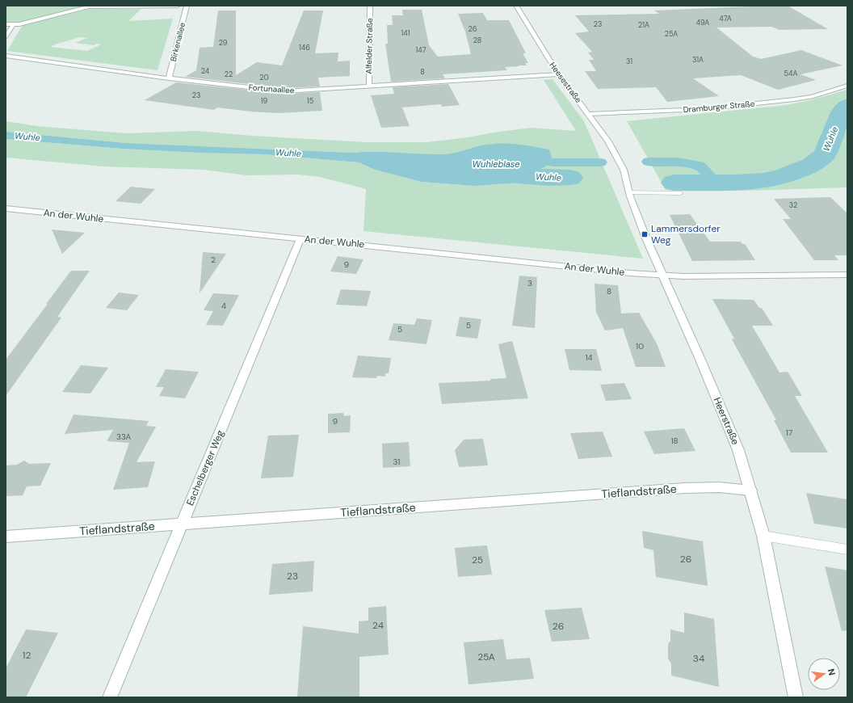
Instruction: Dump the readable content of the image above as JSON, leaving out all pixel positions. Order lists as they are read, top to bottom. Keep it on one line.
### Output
{"streets":{"street":["Birkenallee","Alfelder Straße","Heesestraße","Fortunaallee","Dramburger Straße","An der Wuhle","Heerstraße","Eschelberger Weg","Tieflandstraße"]},"crossings":[["Birkenallee","Fortunaallee"],["Alfelder Straße","Fortunaallee"],["Heesestraße","Fortunaallee"],["Heesestraße","Dramburger Straße"],["Heesestraße","Heerstraße"],["An der Wuhle","Heerstraße"],["An der Wuhle","Eschelberger Weg"],["Heerstraße","Tieflandstraße"],["Eschelberger Weg","Tieflandstraße"]],"water":["Wuhle","Wuhleblase"],"places":{"transit":["Lammersdorfer Weg"]},"house_numbers":["47A","49A","23","21A","26","141","25A","28","29","146","147","31A","31","24","8","54A","22","20","23","19","15","32","2","9","3","8","4","5","5","10","14","9","17","33A","18","31","26","25","23","24","26","12","25A","34"],"north":"right"}
